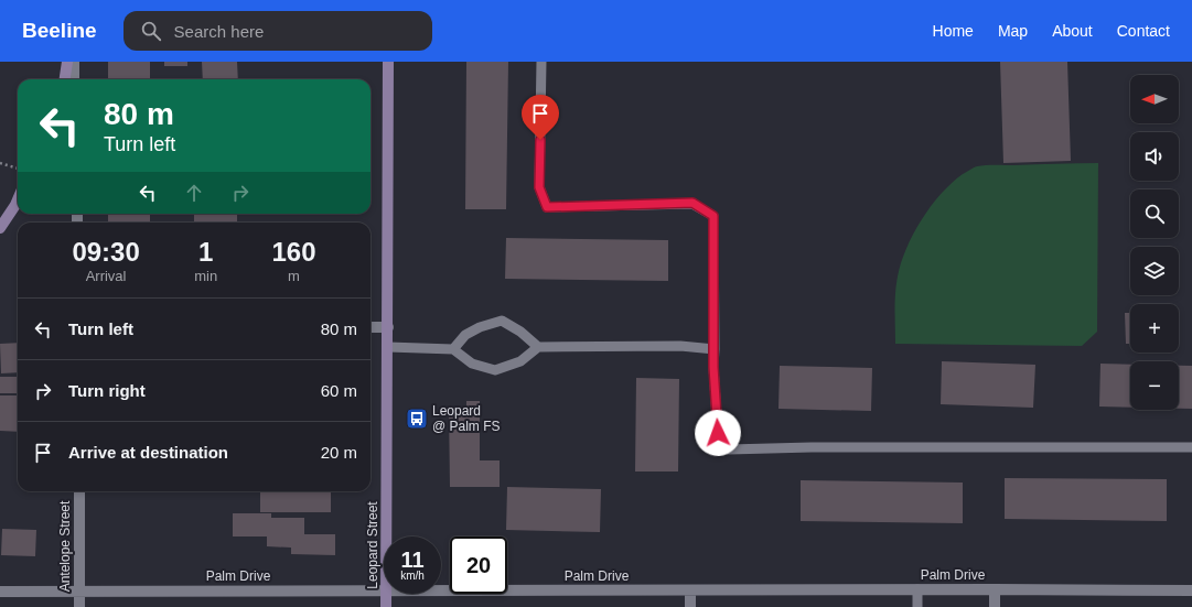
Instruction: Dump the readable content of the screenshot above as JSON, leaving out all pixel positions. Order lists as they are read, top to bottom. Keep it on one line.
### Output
{"streets":{"main road":["Leopard Street"],"street":["Antelope Street","Palm Drive"]},"crossings":[["Antelope Street","Palm Drive"]],"places":{"bus stop":["Leopard @ Palm FS"]},"north":"left","page":{"header":"Beeline","search":"Search here","nav":["Home","Map","About","Contact"],"map_buttons":["+","−"],"turn":["80 m","Turn left"],"eta":["09:30","Arrival","1","min","160","m"],"list":[{"name":"Turn left","value":"80 m"},{"name":"Turn right","value":"60 m"},{"name":"Arrive at destination","value":"20 m"}],"speed":"11 km/h","limit":"20"}}
